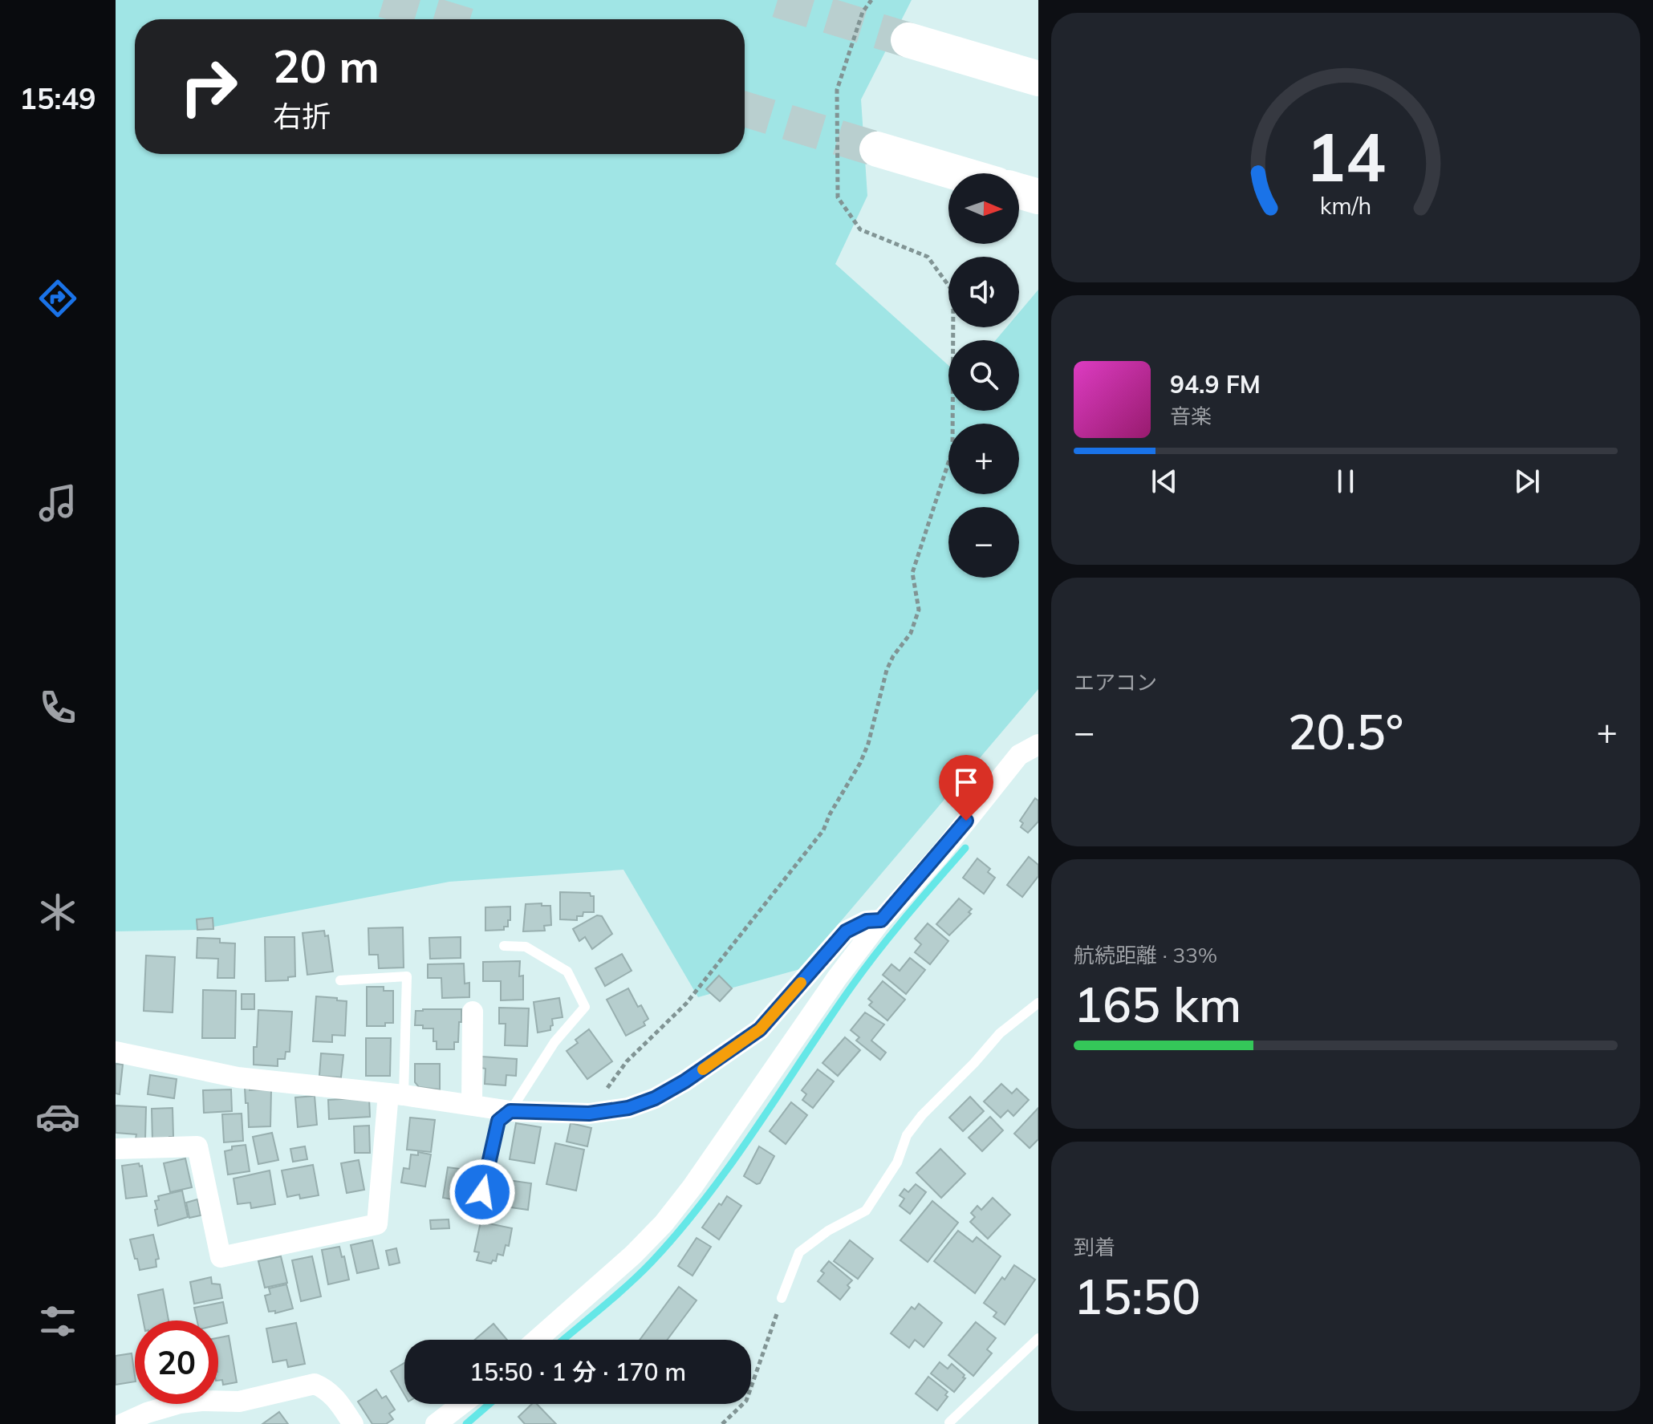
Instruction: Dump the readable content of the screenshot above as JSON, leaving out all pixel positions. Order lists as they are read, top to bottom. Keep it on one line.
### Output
{"north":"right","page":{"tabs":"15:49","turn":["20 m","右折"],"map_buttons":["+","−"],"song":["94.9 FM","音楽"],"tile":["エアコン",["航続距離 · 33%","165 km"],["到着","15:50"]],"heat":["−","20.5°","+"],"limit":"20","trip":"15:50 · 1 分 · 170 m","gauge":["14","km/h"]}}
